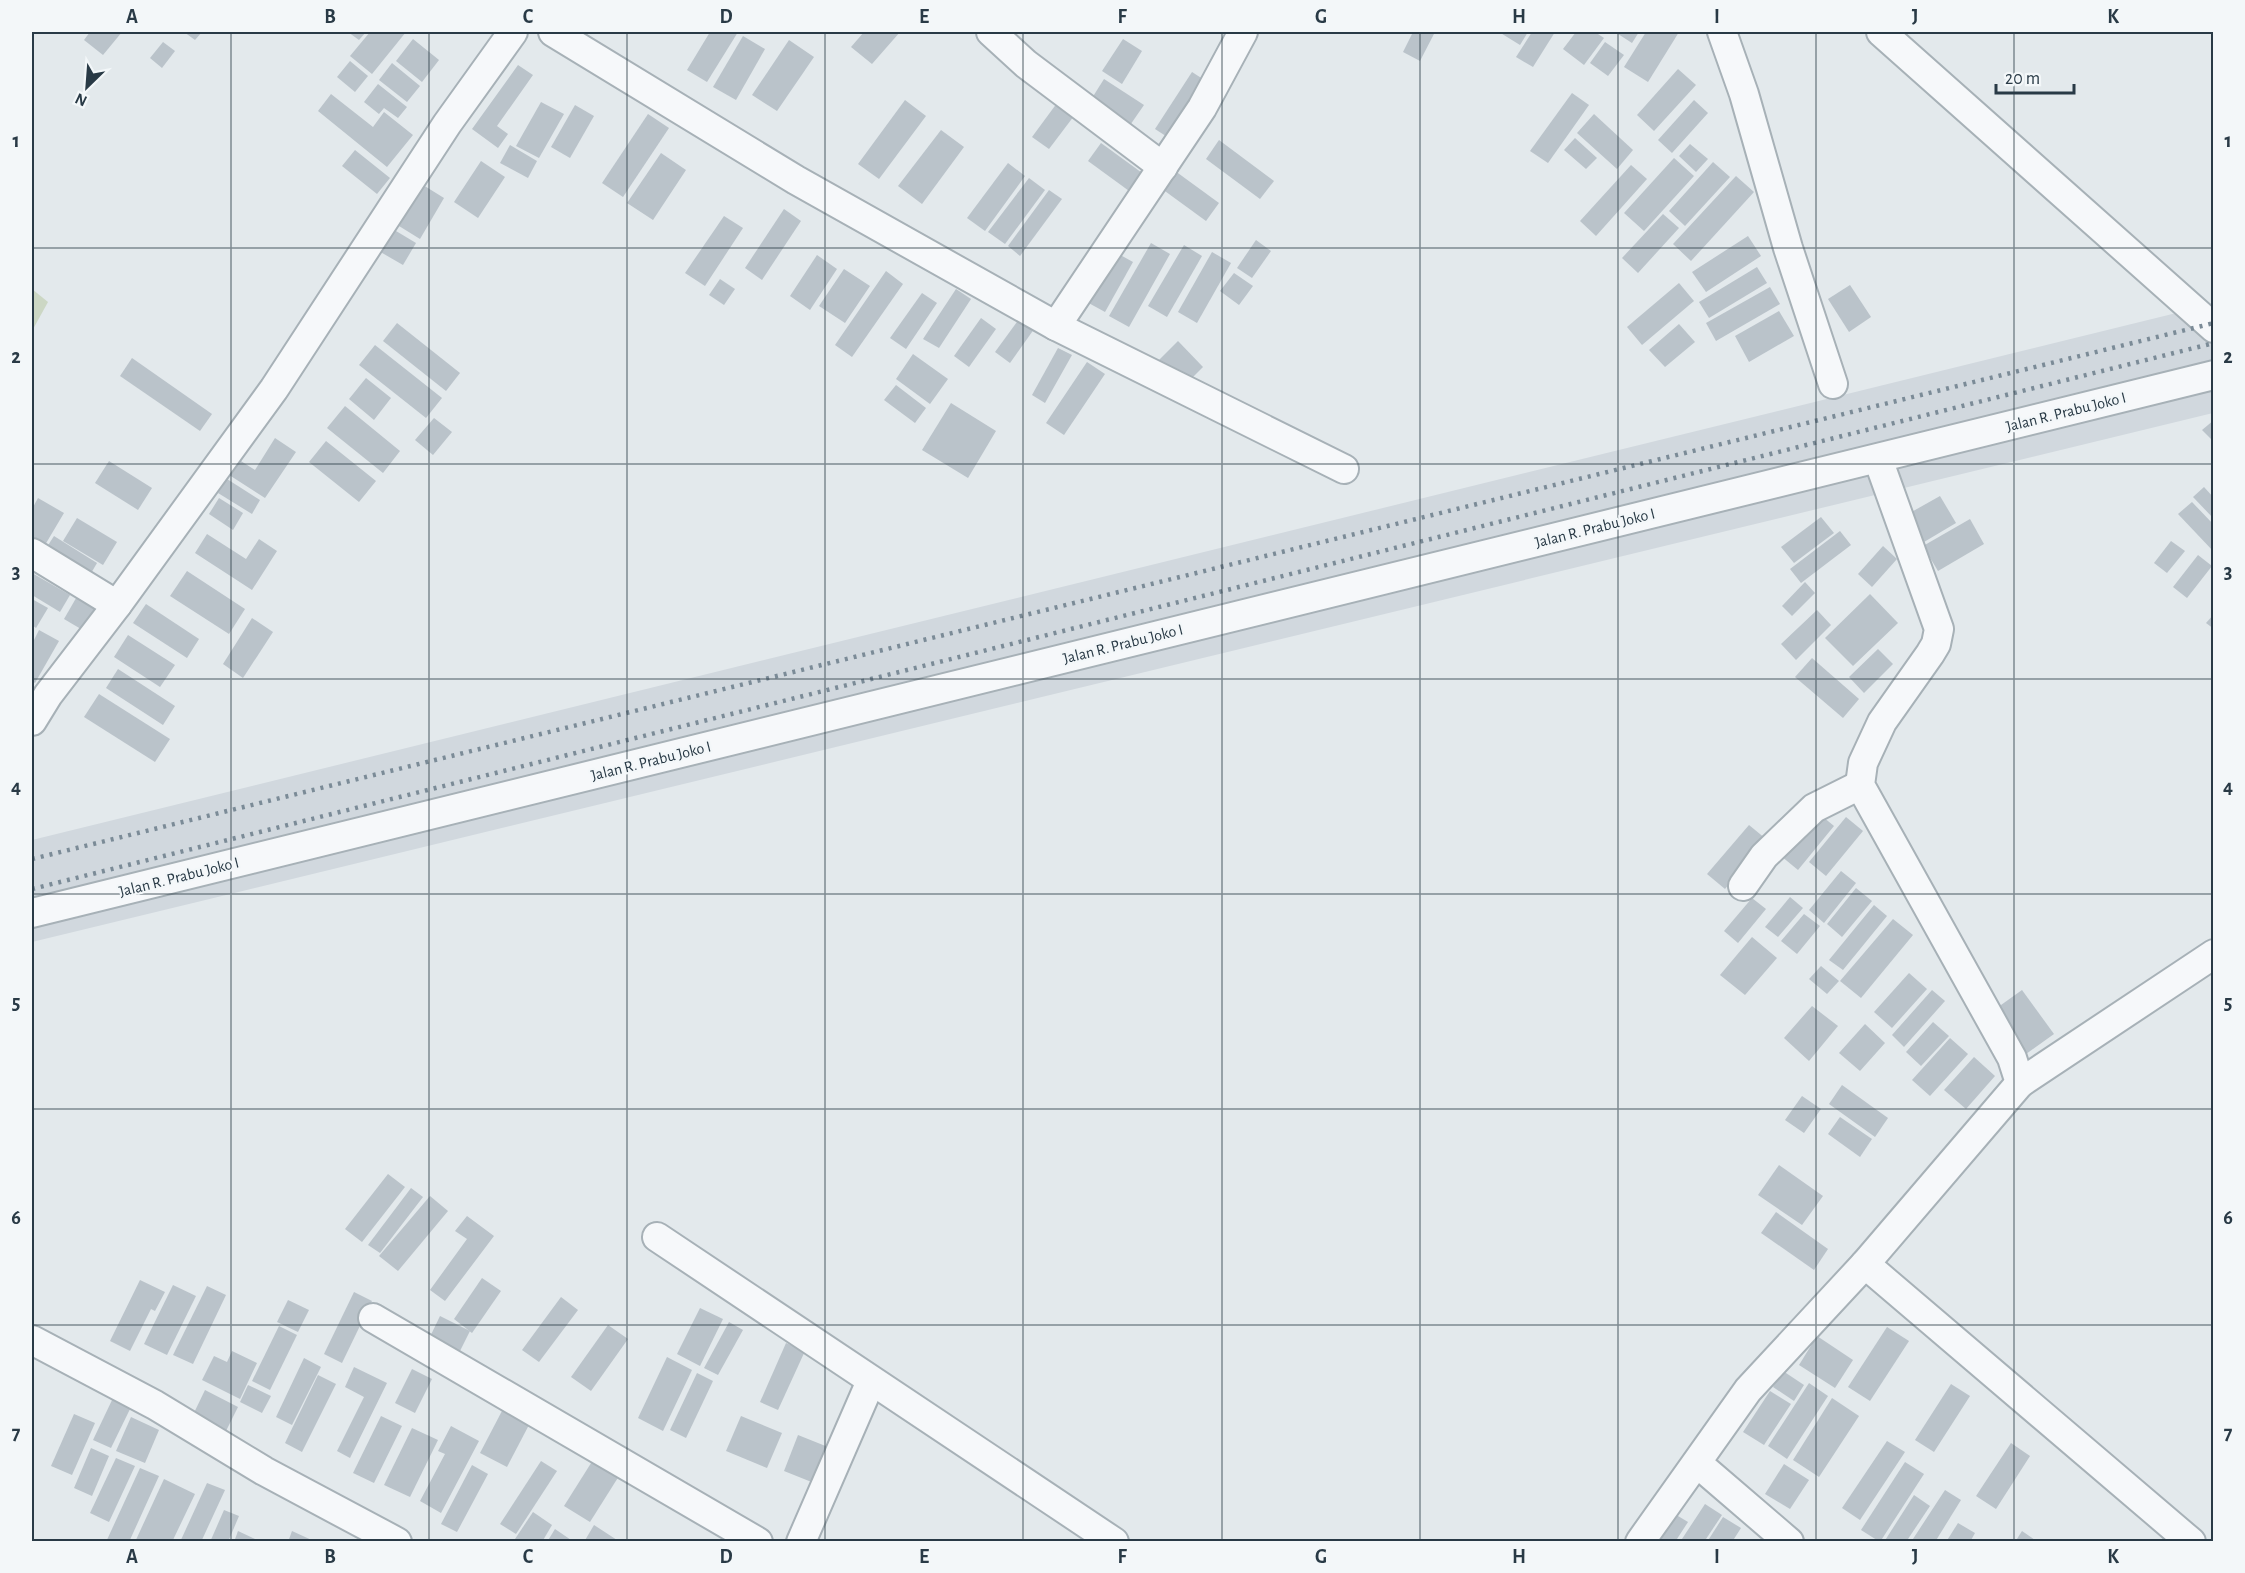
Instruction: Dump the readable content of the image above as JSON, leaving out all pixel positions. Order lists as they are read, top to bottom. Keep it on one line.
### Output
{"streets":{"street":["Jalan R. Prabu Joko I"]},"scale_bar":"20 m","north":"bottom left","grid":{"columns":["A","B","C","D","E","F","G","H","I","J","K"],"rows":["1","2","3","4","5","6","7"]}}
